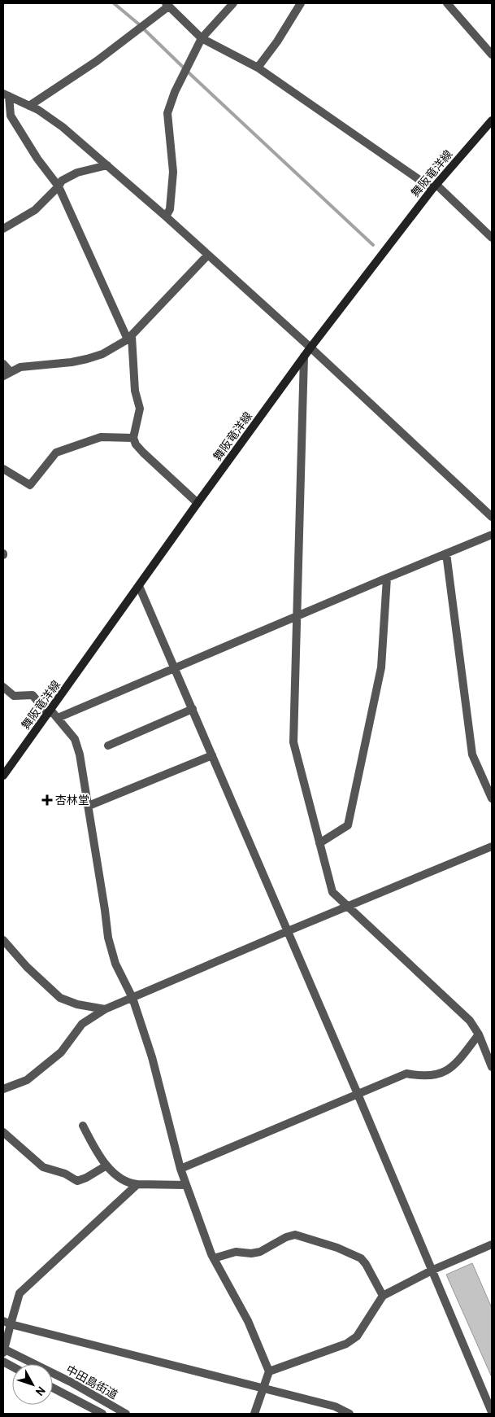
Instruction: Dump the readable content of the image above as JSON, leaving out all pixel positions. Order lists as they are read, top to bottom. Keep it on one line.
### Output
{"streets":{"main road":["舞阪竜洋線"],"street":["中田島街道"]},"places":{"health":["杏林堂"]},"north":"bottom right"}
